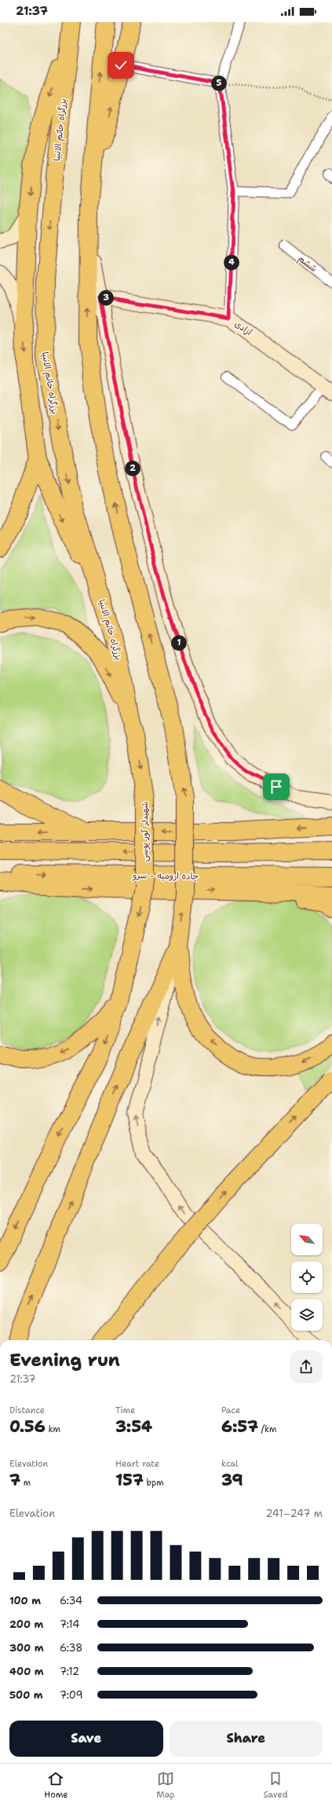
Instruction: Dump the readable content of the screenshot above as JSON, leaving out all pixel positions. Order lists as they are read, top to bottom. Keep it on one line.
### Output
{"streets":{"highway":["بزرگراه خاتم الانبیا","شهیدلر کور پوسی","جاده ارومیه - سرو"],"main road":["آزادی"],"street":["ششم"]},"crossings":[["بزرگراه خاتم الانبیا","شهیدلر کور پوسی"]],"north":"top left","page":{"status":"21:37","pins":["5","4","3","2","1"],"heading":["Evening run","21:37"],"stats":[["Distance","0.56 km"],["Time","3:54"],["Pace","6:57 /km"],["Elevation","7 m"],["Heart rate","157 bpm"],["kcal","39"]],"chart":["Elevation","241–247 m"],"list":[{"name":"100 m","note":"6:34"},{"name":"200 m","note":"7:14"},{"name":"300 m","note":"6:38"},{"name":"400 m","note":"7:12"},{"name":"500 m","note":"7:09"}],"buttons":["Save","Share"],"tabs":["Home","Map","Saved"]}}
